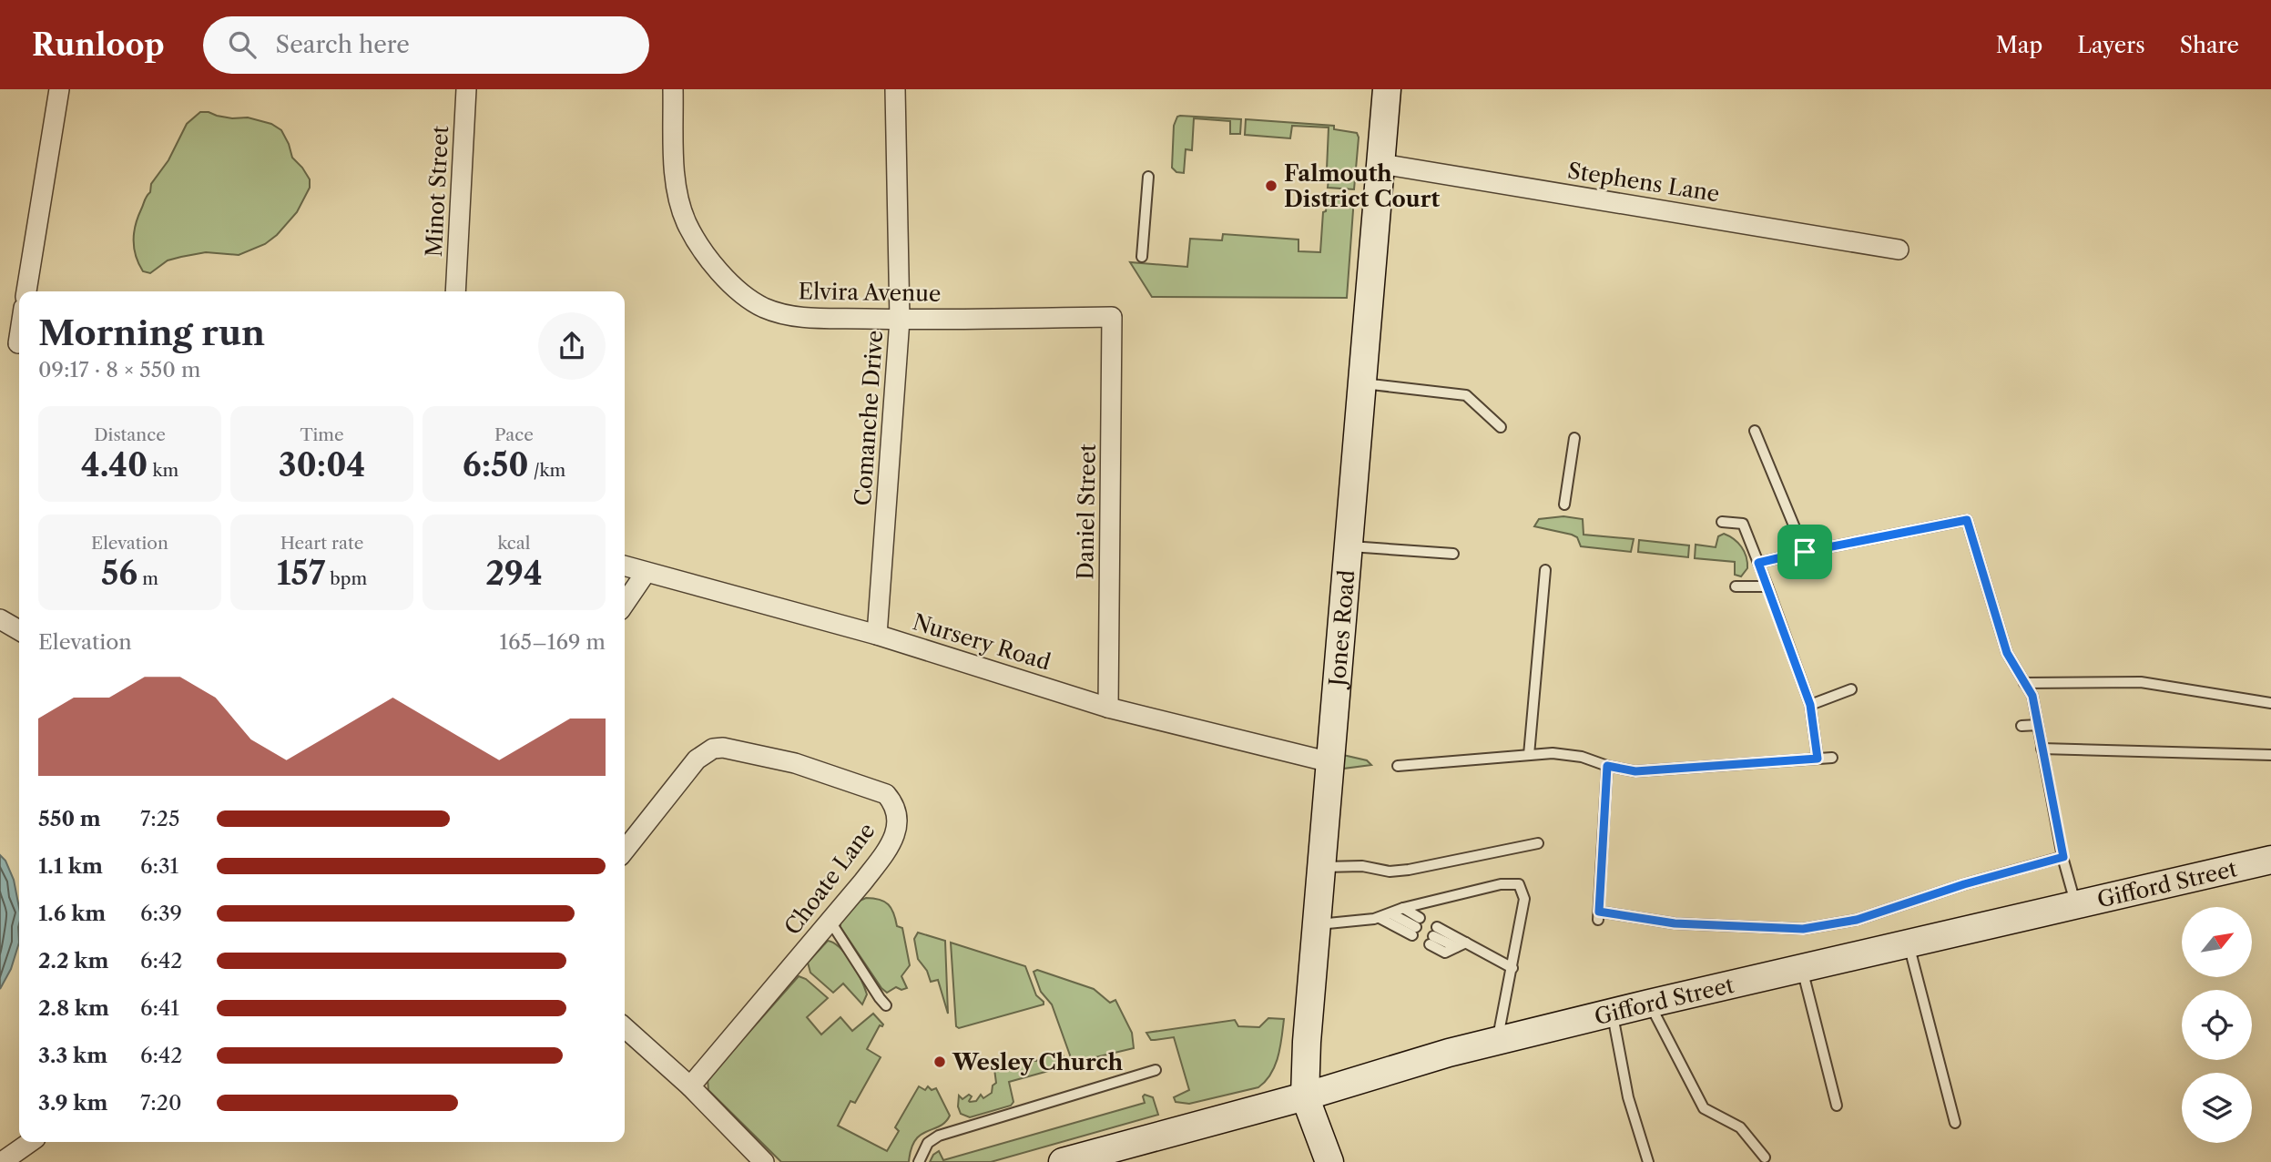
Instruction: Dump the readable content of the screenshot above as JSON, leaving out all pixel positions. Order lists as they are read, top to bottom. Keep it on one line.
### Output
{"streets":{"main road":["Jones Road","Gifford Street"],"street":["Stephens Lane","Minot Street","Elvira Avenue","Comanche Drive","Daniel Street","Nursery Road","Choate Lane"]},"crossings":[["Stephens Lane","Jones Road"],["Elvira Avenue","Comanche Drive"],["Elvira Avenue","Daniel Street"],["Comanche Drive","Nursery Road"],["Daniel Street","Nursery Road"],["Jones Road","Nursery Road"],["Jones Road","Gifford Street"]],"places":["Falmouth District Court","Wesley Church"],"north":"top right","page":{"header":"Runloop","search":"Search here","nav":["Map","Layers","Share"],"heading":["Morning run","09:17 · 8 × 550 m"],"stats":[["Distance","4.40 km"],["Time","30:04"],["Pace","6:50 /km"],["Elevation","56 m"],["Heart rate","157 bpm"],["kcal","294"]],"chart":["Elevation","165–169 m"],"list":[{"name":"550 m","note":"7:25"},{"name":"1.1 km","note":"6:31"},{"name":"1.6 km","note":"6:39"},{"name":"2.2 km","note":"6:42"},{"name":"2.8 km","note":"6:41"},{"name":"3.3 km","note":"6:42"},{"name":"3.9 km","note":"7:20"}]}}
